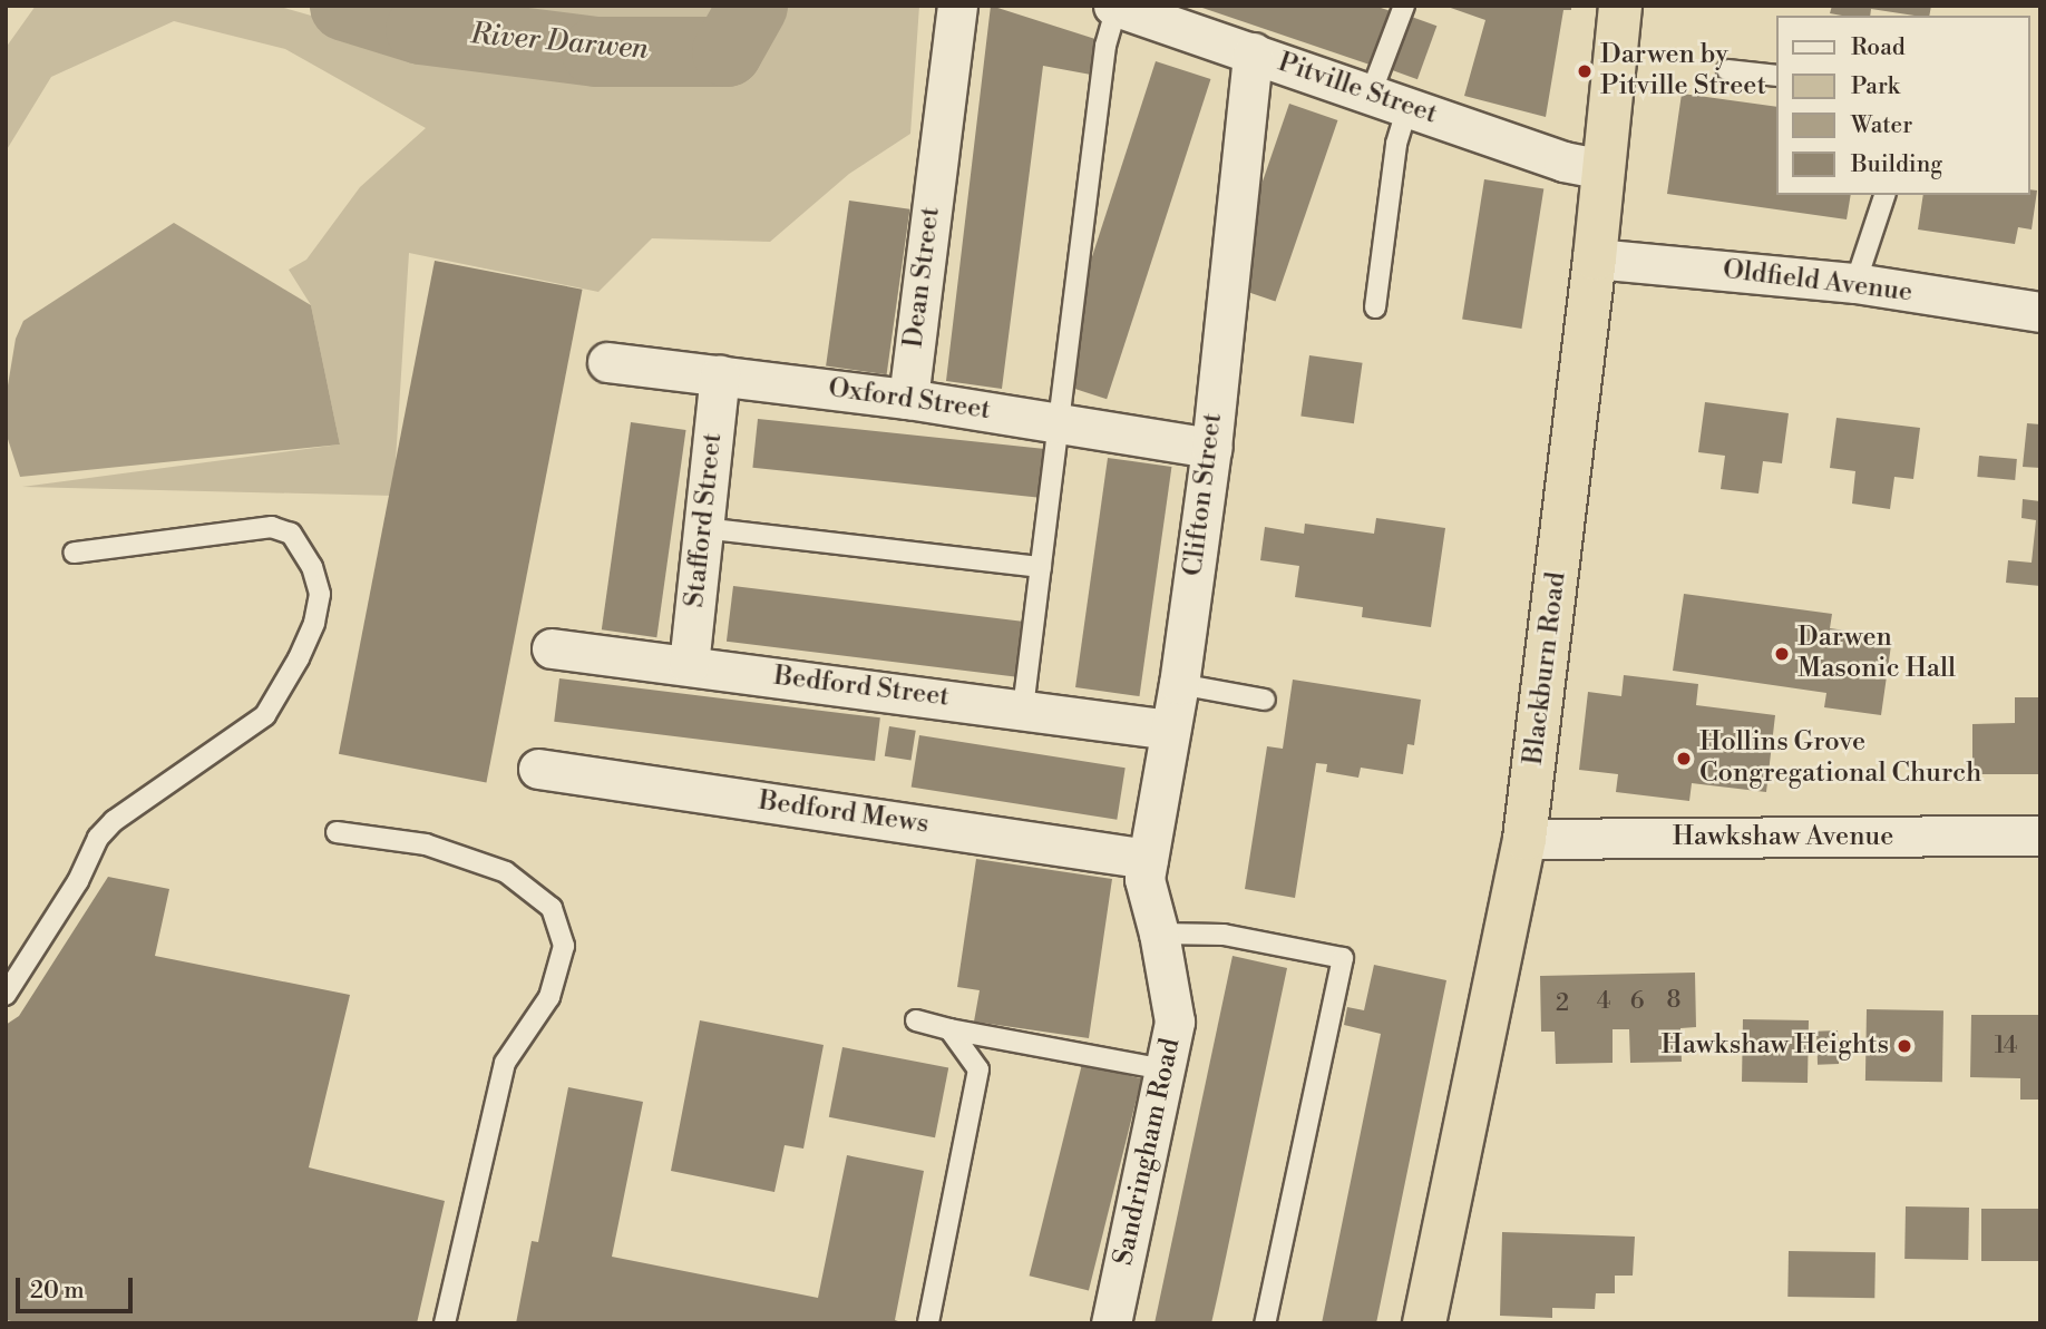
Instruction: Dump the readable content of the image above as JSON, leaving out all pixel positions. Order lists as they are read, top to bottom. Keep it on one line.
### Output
{"streets":{"highway":["Blackburn Road"],"street":["Pitville Street","Dean Street","Oldfield Avenue","Oxford Street","Clifton Street","Stafford Street","Bedford Street","Bedford Mews","Hawkshaw Avenue","Sandringham Road"]},"crossings":[["Pitville Street","Clifton Street"],["Pitville Street","Blackburn Road"],["Dean Street","Oxford Street"],["Oldfield Avenue","Blackburn Road"],["Oxford Street","Clifton Street"],["Oxford Street","Stafford Street"],["Clifton Street","Bedford Street"],["Clifton Street","Bedford Mews"],["Clifton Street","Sandringham Road"],["Stafford Street","Bedford Street"],["Blackburn Road","Hawkshaw Avenue"]],"water":["River Darwen"],"places":["Darwen by Pitville Street","Darwen Masonic Hall","Hollins Grove Congregational Church","Hawkshaw Heights"],"house_numbers":["8","4","6","2","14"],"legend":["Road","Park","Water","Building"],"scale_bar":"20 m"}
